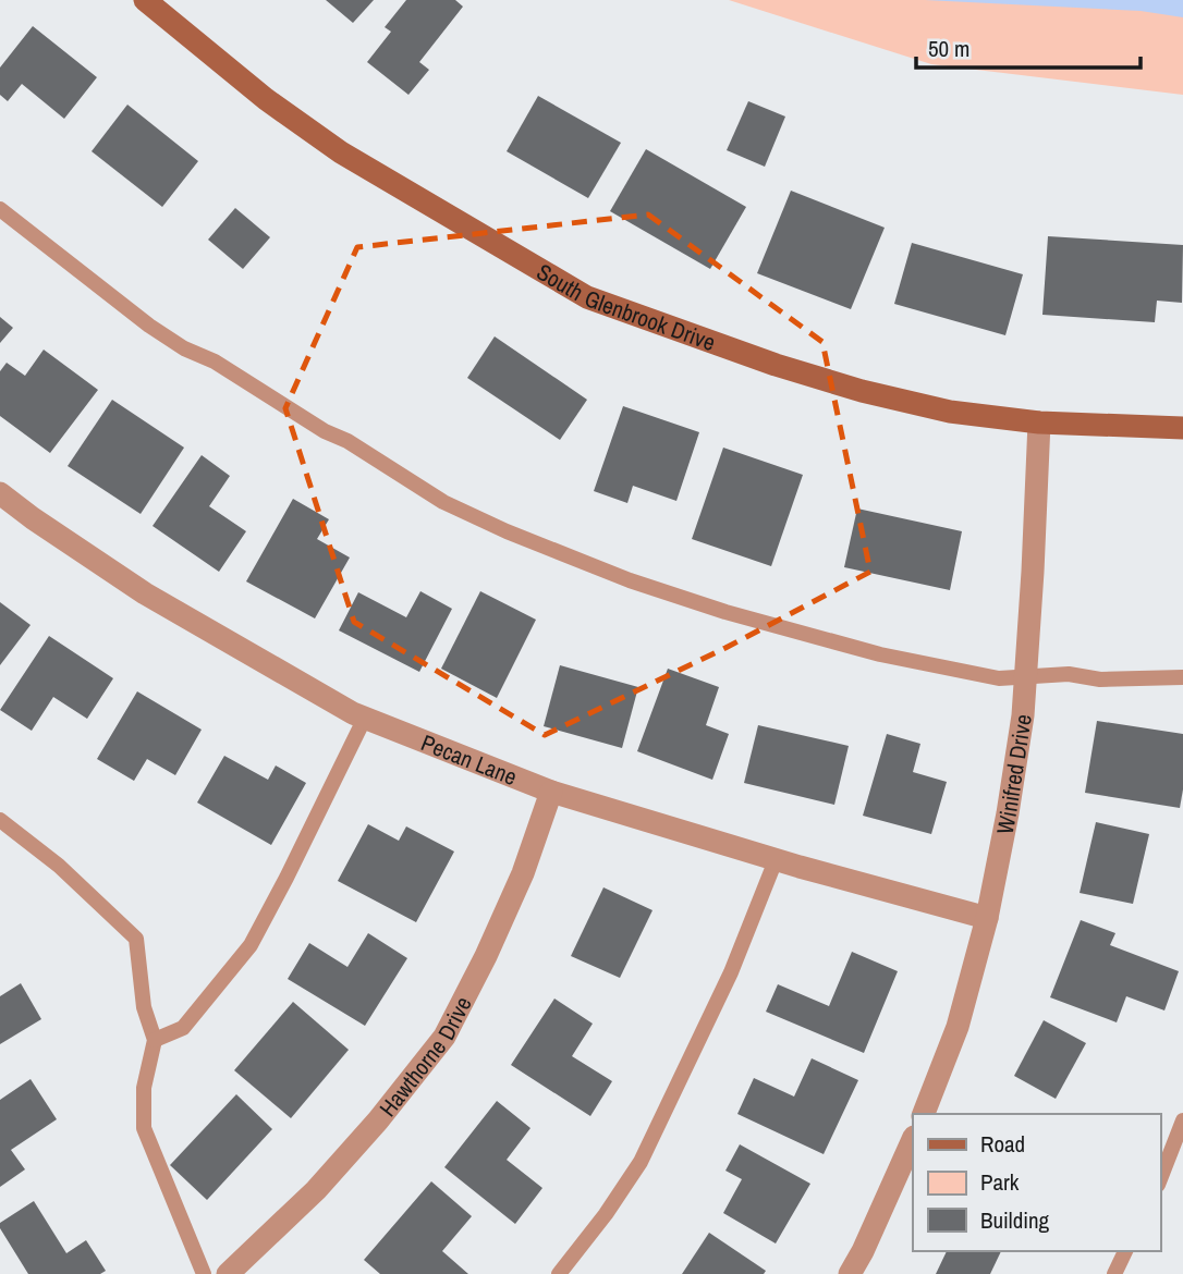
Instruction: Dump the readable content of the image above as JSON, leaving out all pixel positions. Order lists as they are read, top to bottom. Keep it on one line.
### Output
{"streets":{"street":["South Glenbrook Drive","Pecan Lane","Winifred Drive","Hawthorne Drive"]},"crossings":[["South Glenbrook Drive","Winifred Drive"],["Pecan Lane","Winifred Drive"],["Pecan Lane","Hawthorne Drive"]],"legend":["Road","Park","Building"],"scale_bar":"50 m"}
